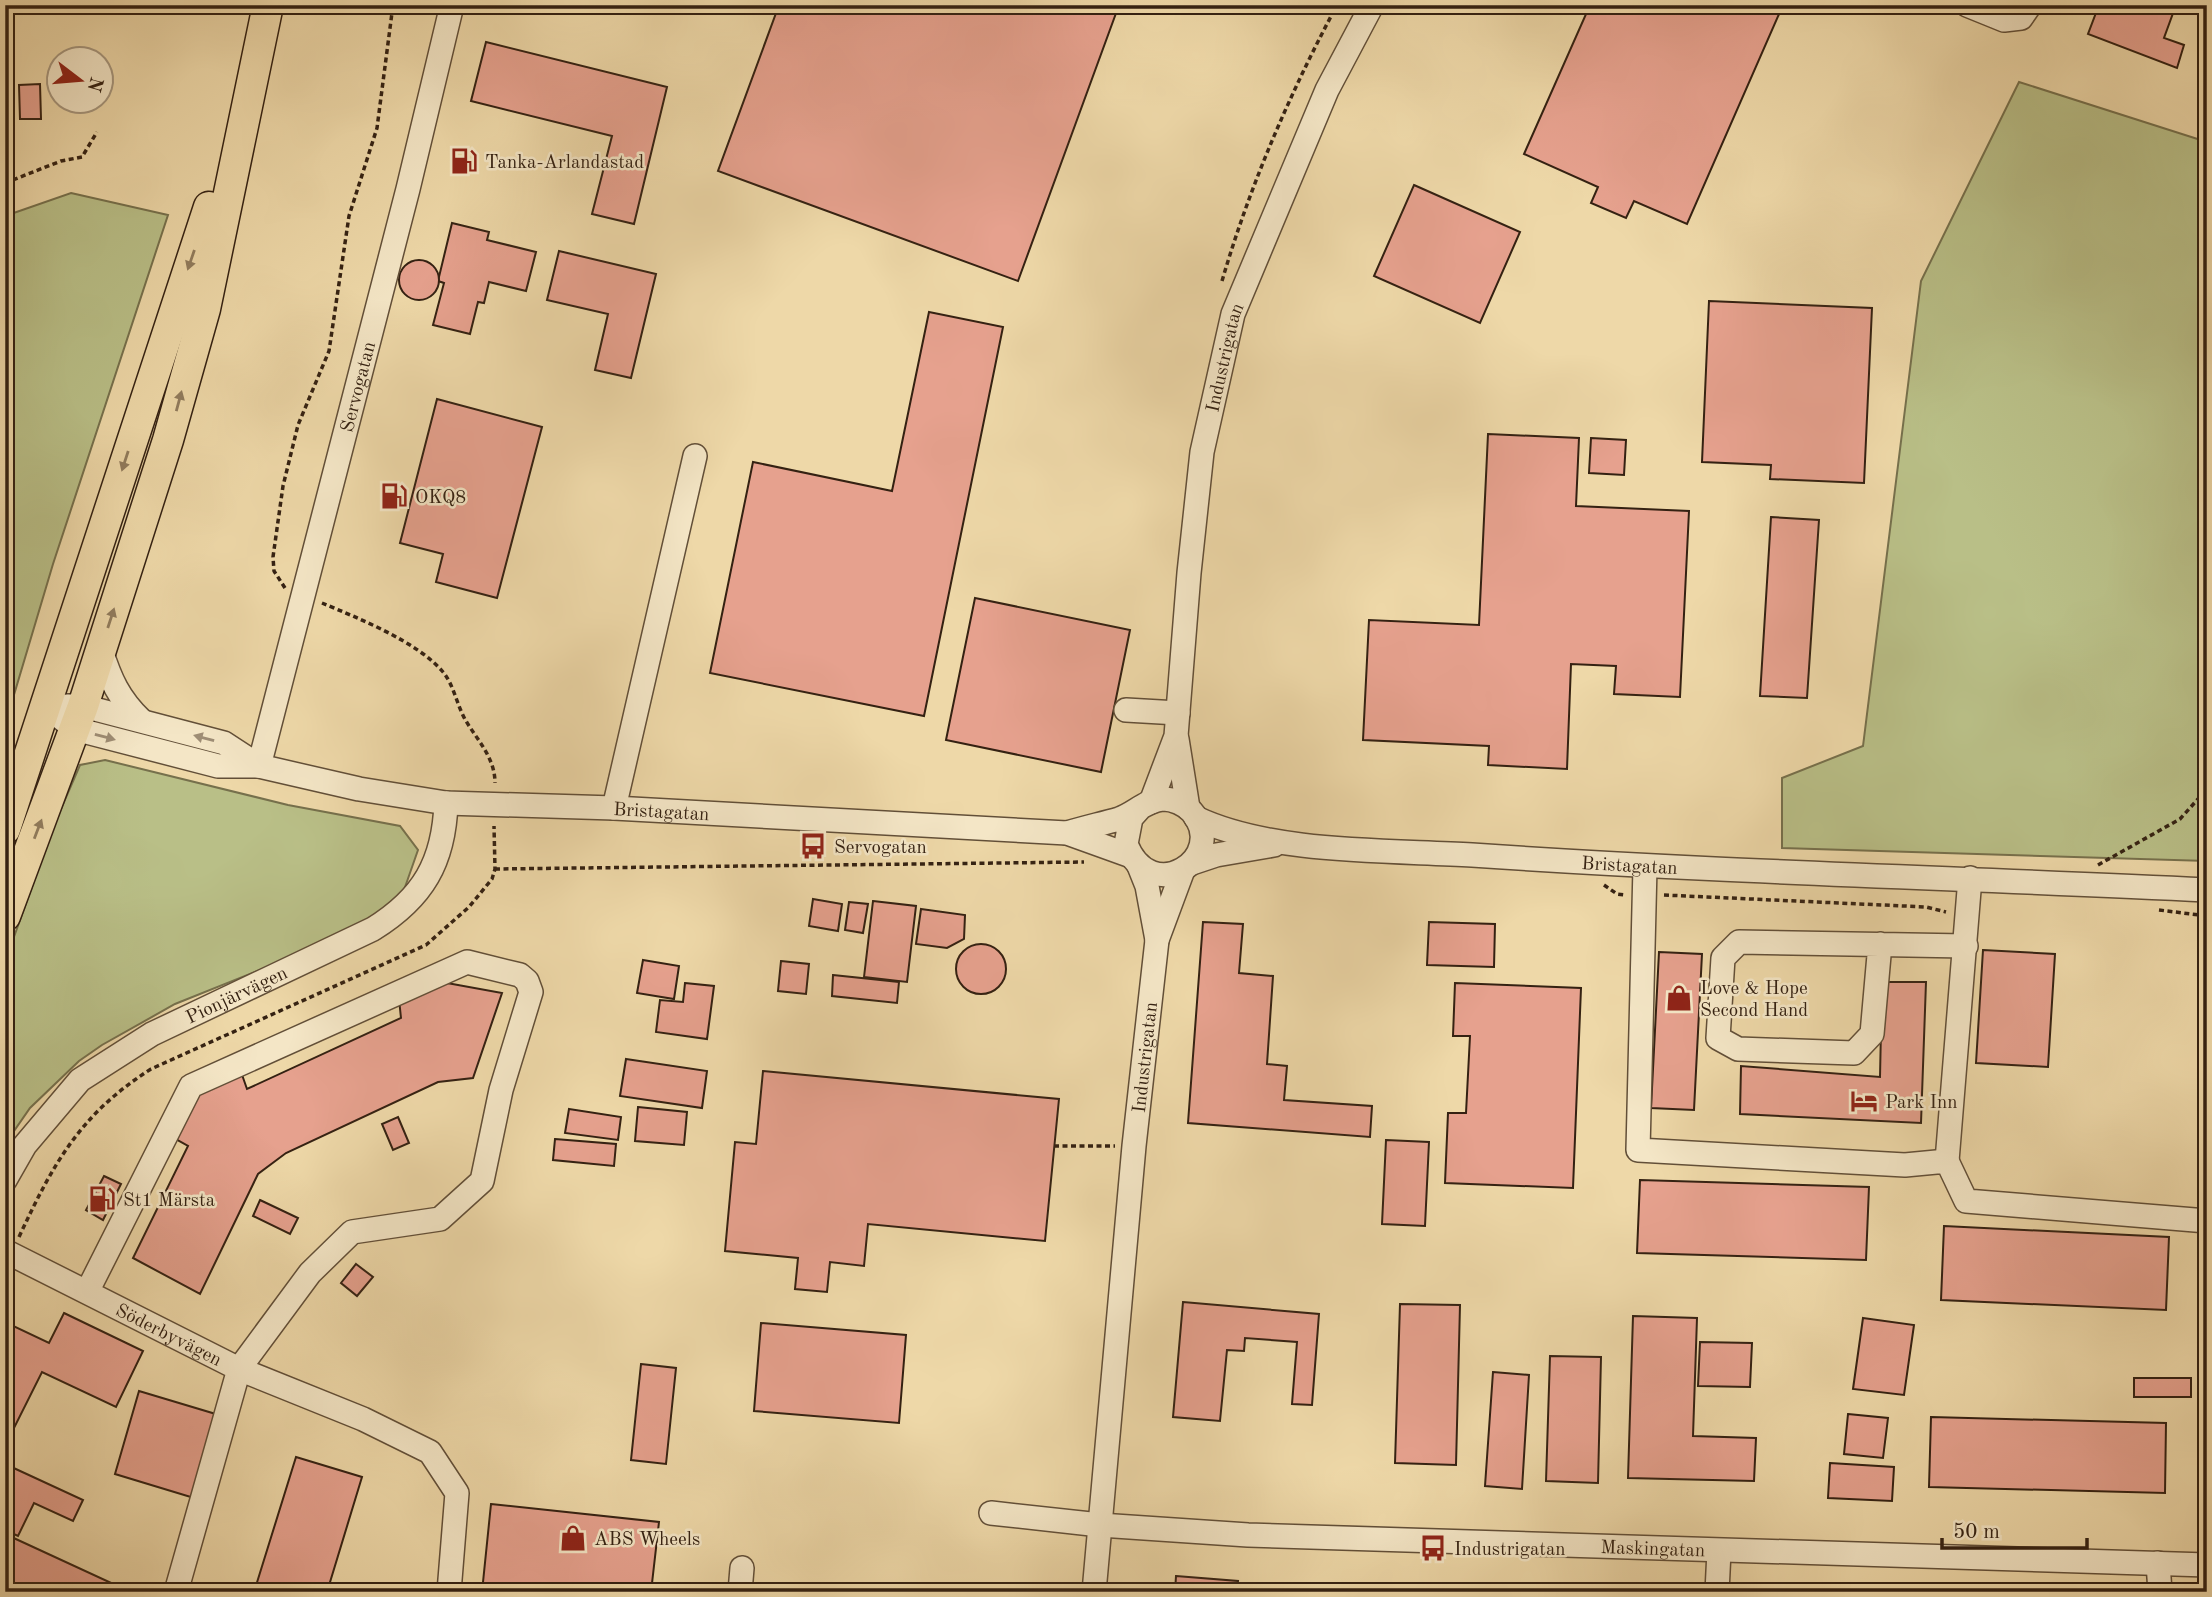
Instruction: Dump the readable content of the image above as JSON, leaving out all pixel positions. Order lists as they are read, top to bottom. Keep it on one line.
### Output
{"streets":{"street":["Industrigatan","Servogatan","Bristagatan","Pionjärvägen","Söderbyvägen","Maskingatan"]},"crossings":[["Industrigatan","Bristagatan"],["Industrigatan","Maskingatan"],["Servogatan","Bristagatan"],["Bristagatan","Pionjärvägen"]],"places":{"fuel station":["Tanka-Arlandastad","OKQ8","St1 Märsta"],"bus stop":["Servogatan","Industrigatan"],"shop":["Love & Hope Second Hand","ABS Wheels"],"hotel":["Park Inn"]},"scale_bar":"50 m","north":"right"}
